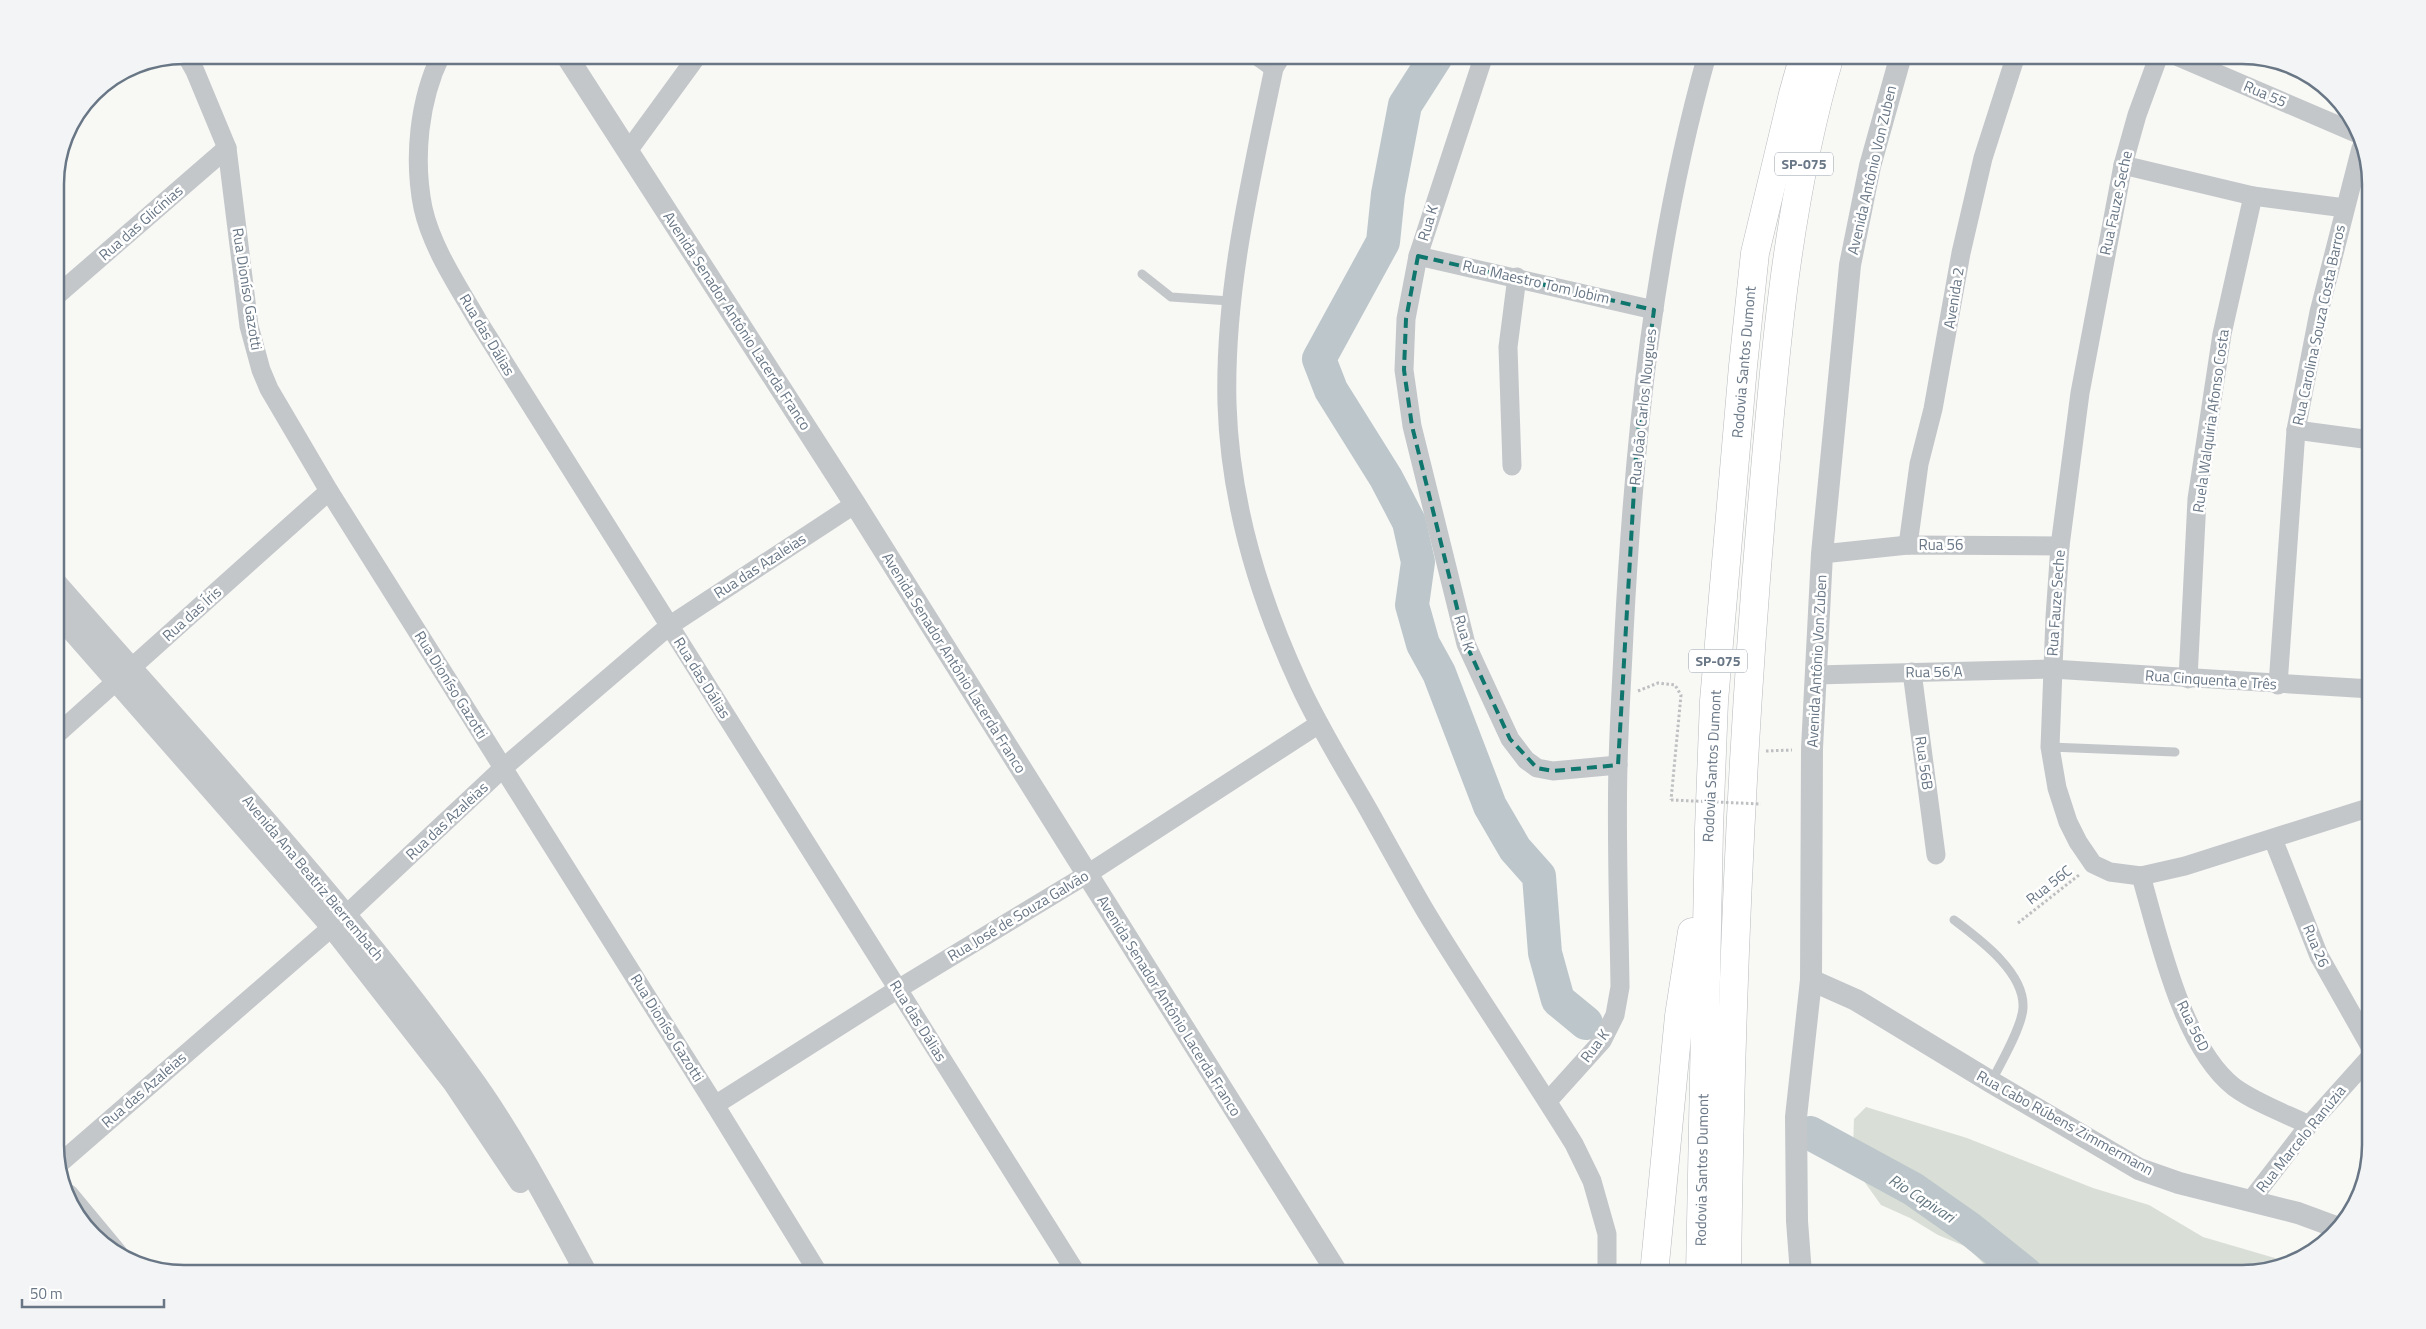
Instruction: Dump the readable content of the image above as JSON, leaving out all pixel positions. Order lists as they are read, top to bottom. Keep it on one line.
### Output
{"streets":{"highway":["SP-075","Rodovia Santos Dumont"],"street":["Rua 55","Avenida Antônio Von Zuben","Rua Fauze Seche","Rua das Glicínias","Rua K","Rua Maestro Tom Jobim","Rua Dioníso Gazotti","Avenida 2","Avenida Senador Antônio Lacerda Franco","Rua Carolina Souza Costa Barros","Rua das Dálias","Rua João Carlos Nougues","Ruela Walquiria Afonso Costa","Rua 56","Rua das Azaleias","Rua das Íris","Rua 56 A","Rua Cinquenta e Três","Rua 56B","Avenida Ana Beatriz Bierrembach","Rua José de Souza Galvão","Rua 26","Rua 56D","Rua Cabo Rúbens Zimmermann","Rua Marcelo Ranúzia"],"path":["Rua 56C"]},"crossings":[["Avenida Antônio Von Zuben","Rua 56"],["Avenida Antônio Von Zuben","Rua 56 A"],["Avenida Antônio Von Zuben","Rua Cabo Rúbens Zimmermann"],["Rua Fauze Seche","Rua 56"],["Rua Fauze Seche","Rua 56 A"],["Rua Fauze Seche","Rua Cinquenta e Três"],["Rua Fauze Seche","Rua 56C"],["Rua das Glicínias","Rua Dioníso Gazotti"],["Rua K","Rua Maestro Tom Jobim"],["Rua K","Rua João Carlos Nougues"],["Rua Maestro Tom Jobim","Rua João Carlos Nougues"],["Rua Dioníso Gazotti","Rua das Azaleias"],["Rua Dioníso Gazotti","Rua das Íris"],["Rua Dioníso Gazotti","Rua José de Souza Galvão"],["Avenida 2","Rua 56"],["Avenida Senador Antônio Lacerda Franco","Rua das Azaleias"],["Avenida Senador Antônio Lacerda Franco","Rua José de Souza Galvão"],["Rua Carolina Souza Costa Barros","Rua Cinquenta e Três"],["Rua das Dálias","Rua das Azaleias"],["Rua das Dálias","Rua José de Souza Galvão"],["Ruela Walquiria Afonso Costa","Rua Cinquenta e Três"],["Rua das Azaleias","Avenida Ana Beatriz Bierrembach"],["Rua das Íris","Avenida Ana Beatriz Bierrembach"],["Rua 56 A","Rua Cinquenta e Três"],["Rua 56 A","Rua 56B"],["Rua 56D","Rua Marcelo Ranúzia"],["Rua Cabo Rúbens Zimmermann","Rua Marcelo Ranúzia"]],"water":["Rio Capivari"],"scale_bar":"50 m"}
